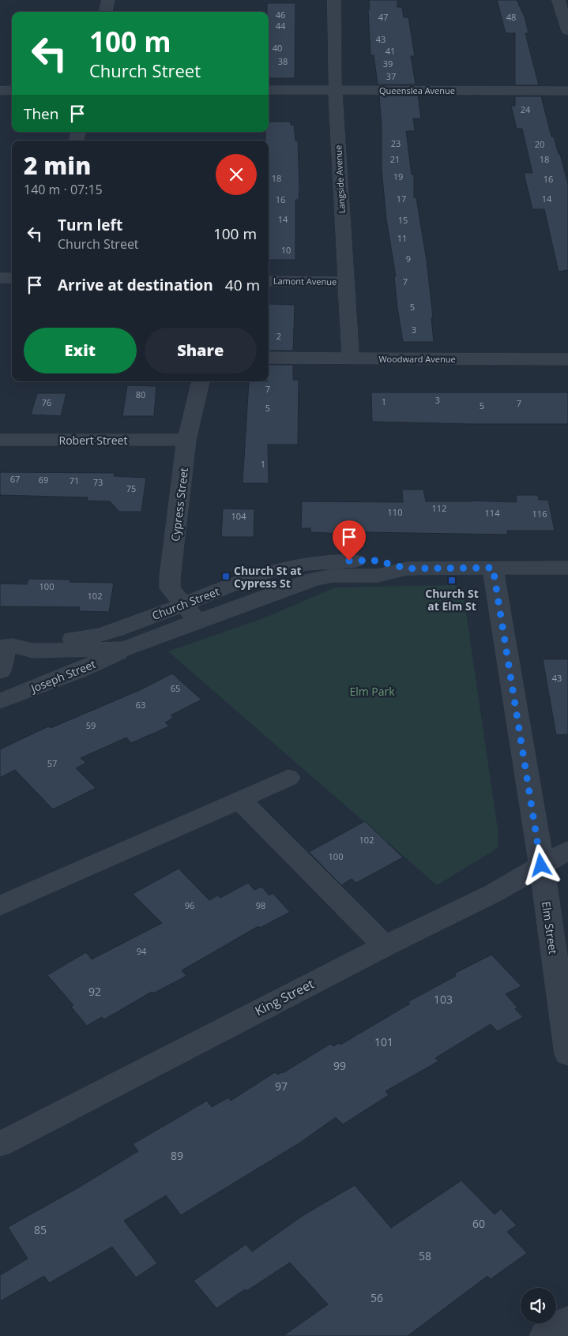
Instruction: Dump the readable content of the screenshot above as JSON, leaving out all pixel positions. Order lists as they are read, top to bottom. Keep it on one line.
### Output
{"streets":{"street":["Queenslea Avenue","Langside Avenue","Lamont Avenue","Woodward Avenue","Robert Street","Cypress Street","Church Street","Joseph Street","Elm Street","King Street"]},"crossings":[["Queenslea Avenue","Langside Avenue"],["Langside Avenue","Lamont Avenue"],["Langside Avenue","Woodward Avenue"],["Robert Street","Cypress Street"],["Cypress Street","Church Street"],["Church Street","Joseph Street"],["Church Street","Elm Street"],["Elm Street","King Street"]],"parks":["Elm Park"],"places":{"transit":["Church St at Cypress St","Church St at Elm St"]},"house_numbers":["46","47","48","44","43","40","41","38","39","37","24","23","20","21","18","19","18","16","17","14","16","14","15","11","10","9","7","5","3","2","7","80","3","1","76","7","5","5","1","67","69","71","73","75","112","110","114","116","104","100","102","43","65","63","59","57","102","100","96","98","94","92","103","101","99","97","89","60","85","58","56"],"page":{"turn":["100 m","Church Street"],"then":"Then","heading":["2 min","140 m · 07:15"],"list":[{"name":"Turn left","note":"Church Street","value":"100 m"},{"name":"Arrive at destination","value":"40 m"}],"buttons":["Exit","Share"]}}
